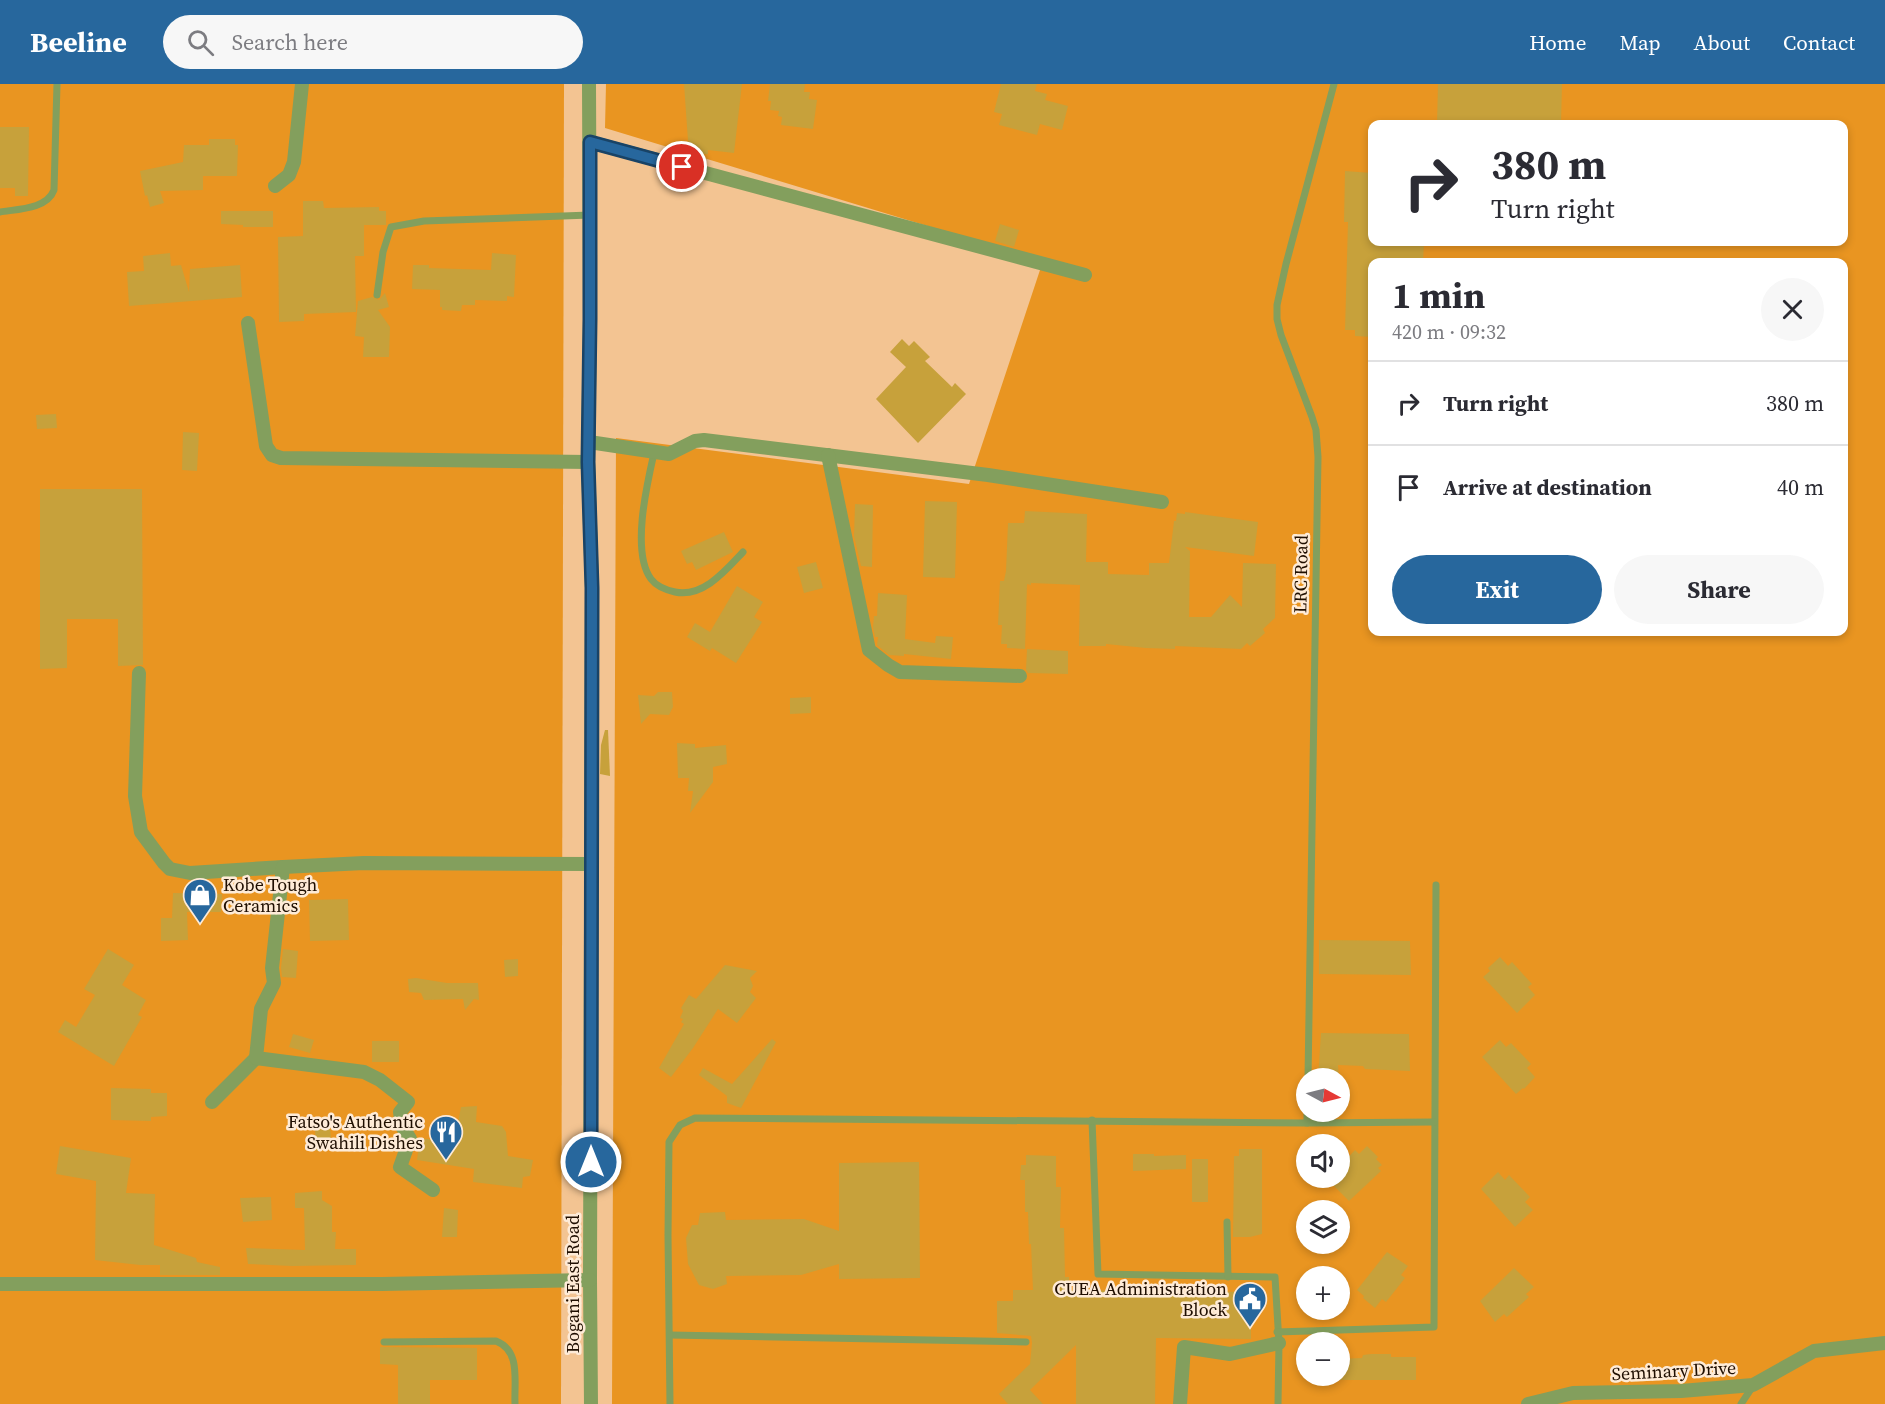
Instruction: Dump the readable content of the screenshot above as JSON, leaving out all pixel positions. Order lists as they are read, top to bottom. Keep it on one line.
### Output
{"streets":{"street":["Bogani East Road","Seminary Drive"],"lane":["LRC Road"]},"places":{"shop":["Kobe Tough Ceramics"],"restaurant":["Fatso's Authentic Swahili Dishes"],"public building":["CUEA Administration Block"]},"north":"right","page":{"header":"Beeline","search":"Search here","nav":["Home","Map","About","Contact"],"turn":["380 m","Turn right"],"heading":["1 min","420 m · 09:32"],"list":[{"name":"Turn right","value":"380 m"},{"name":"Arrive at destination","value":"40 m"}],"buttons":["Exit","Share"],"map_buttons":["+","−"]}}
